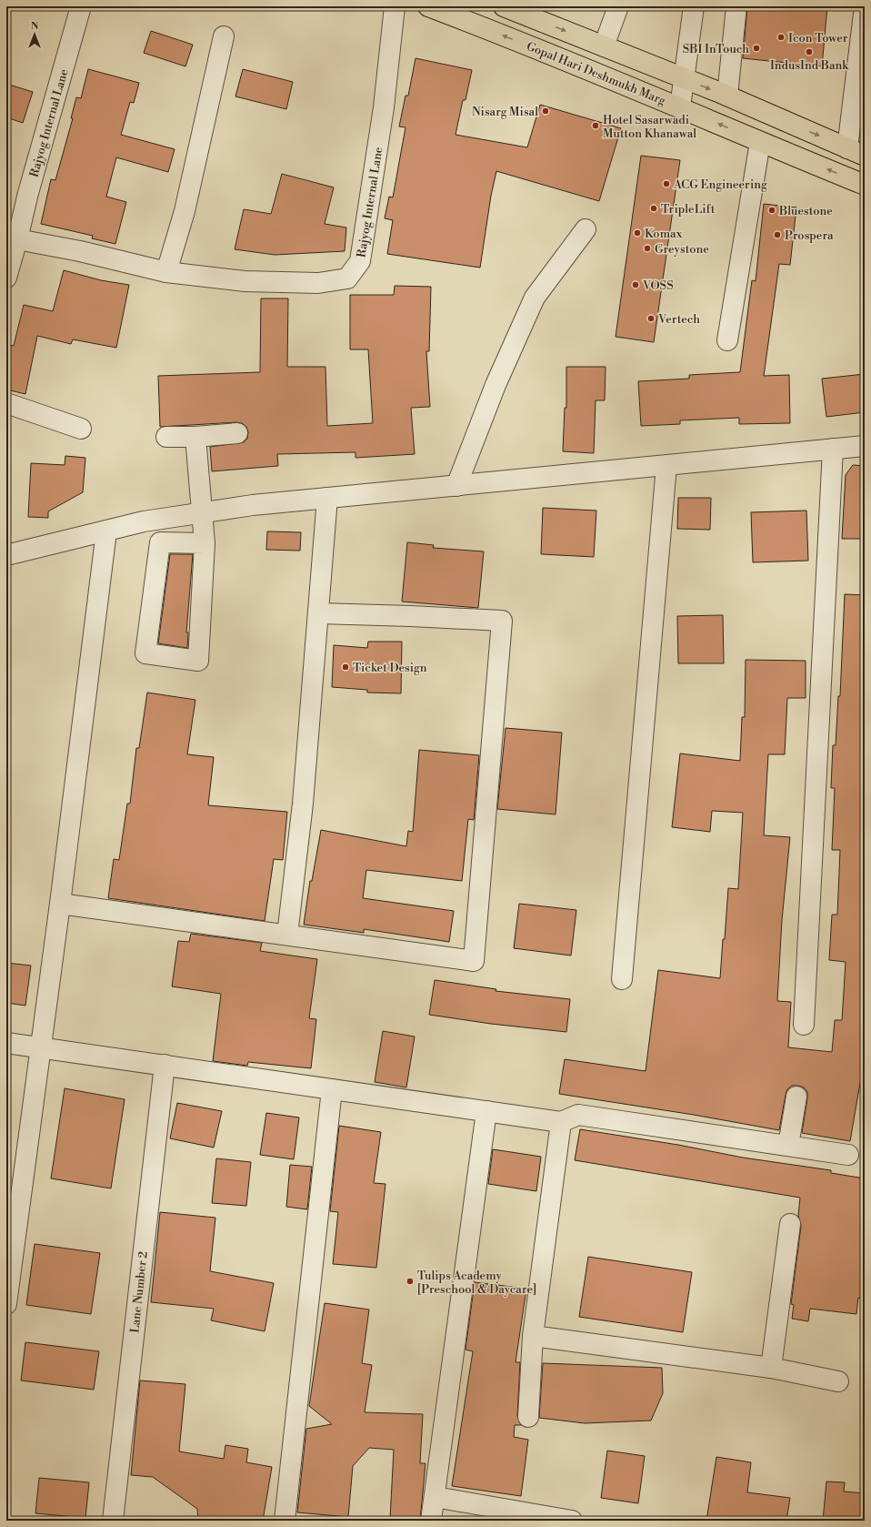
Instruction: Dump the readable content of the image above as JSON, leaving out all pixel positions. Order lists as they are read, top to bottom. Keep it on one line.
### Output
{"streets":{"main road":["Gopal Hari Deshmukh Marg"],"street":["Rajyog Internal Lane","Lane Number 2"]},"places":["Icon Tower","SBI InTouch","IndusInd Bank","Nisarg Misal","Hotel Sasarwadi Mutton Khanawal","ACG Engineering","TripleLift","Bluestone","Komax","Prospera","Greystone","VOSS","Vertech","Ticket Design","Tulips Academy [Preschool & Daycare]"],"north":"top"}
